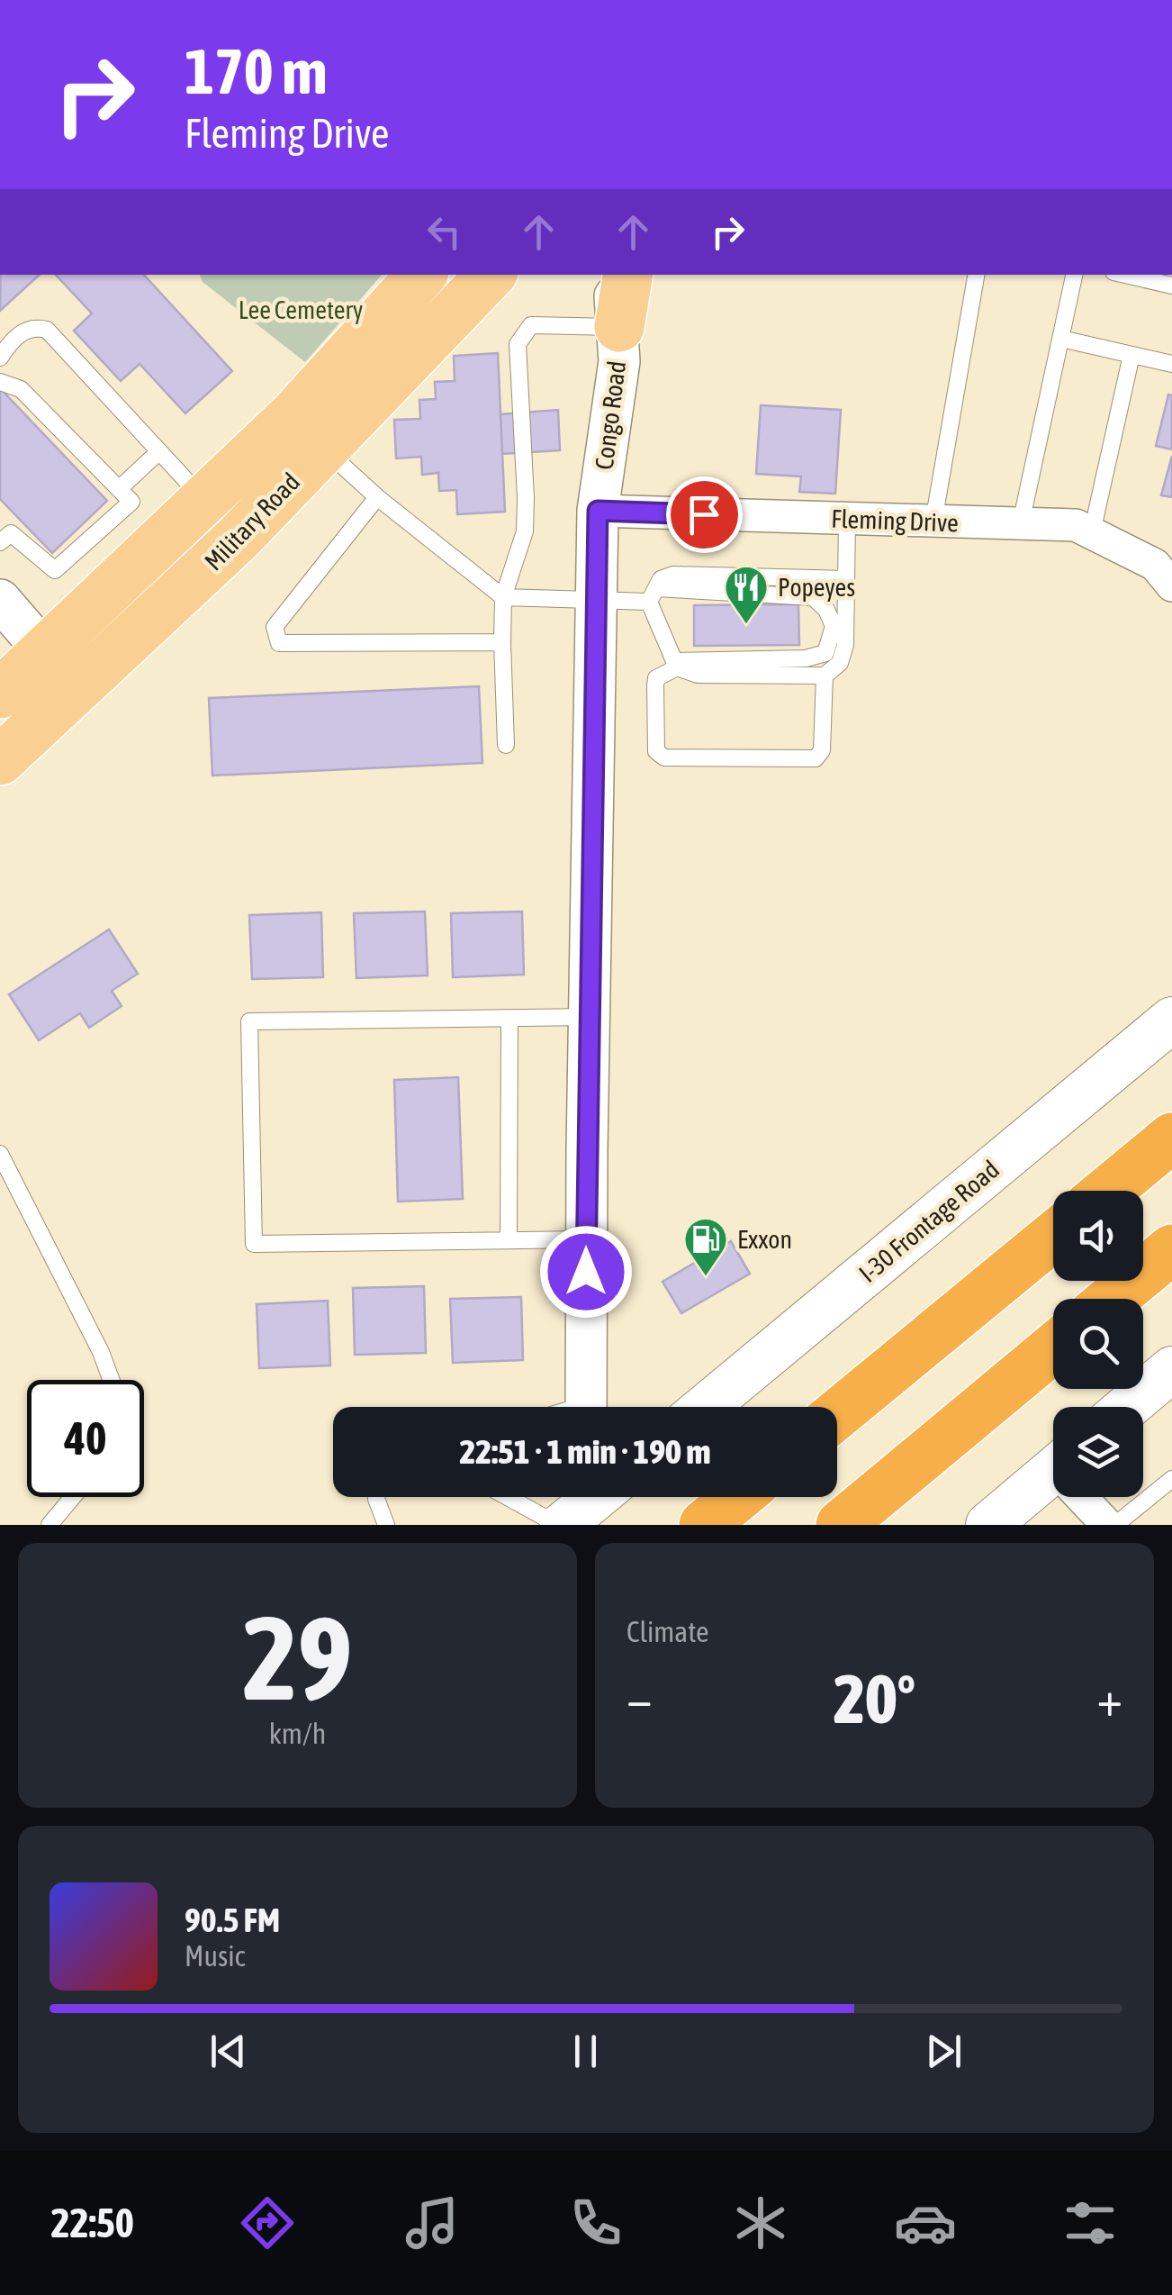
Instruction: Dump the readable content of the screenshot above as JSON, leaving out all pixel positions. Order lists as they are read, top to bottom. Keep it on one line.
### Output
{"streets":{"main road":["Military Road","I-30 Frontage Road"],"street":["Congo Road","Fleming Drive"]},"crossings":[["Congo Road","Fleming Drive"]],"parks":["Lee Cemetery"],"places":{"restaurant":["Popeyes"],"fuel station":["Exxon"]},"page":{"turn":["170 m","Fleming Drive"],"limit":"40","trip":"22:51 · 1 min · 190 m","tile":[["29","km/h"],"Climate"],"heat":["−","20°","+"],"song":["90.5 FM","Music"],"tabs":"22:50"}}
